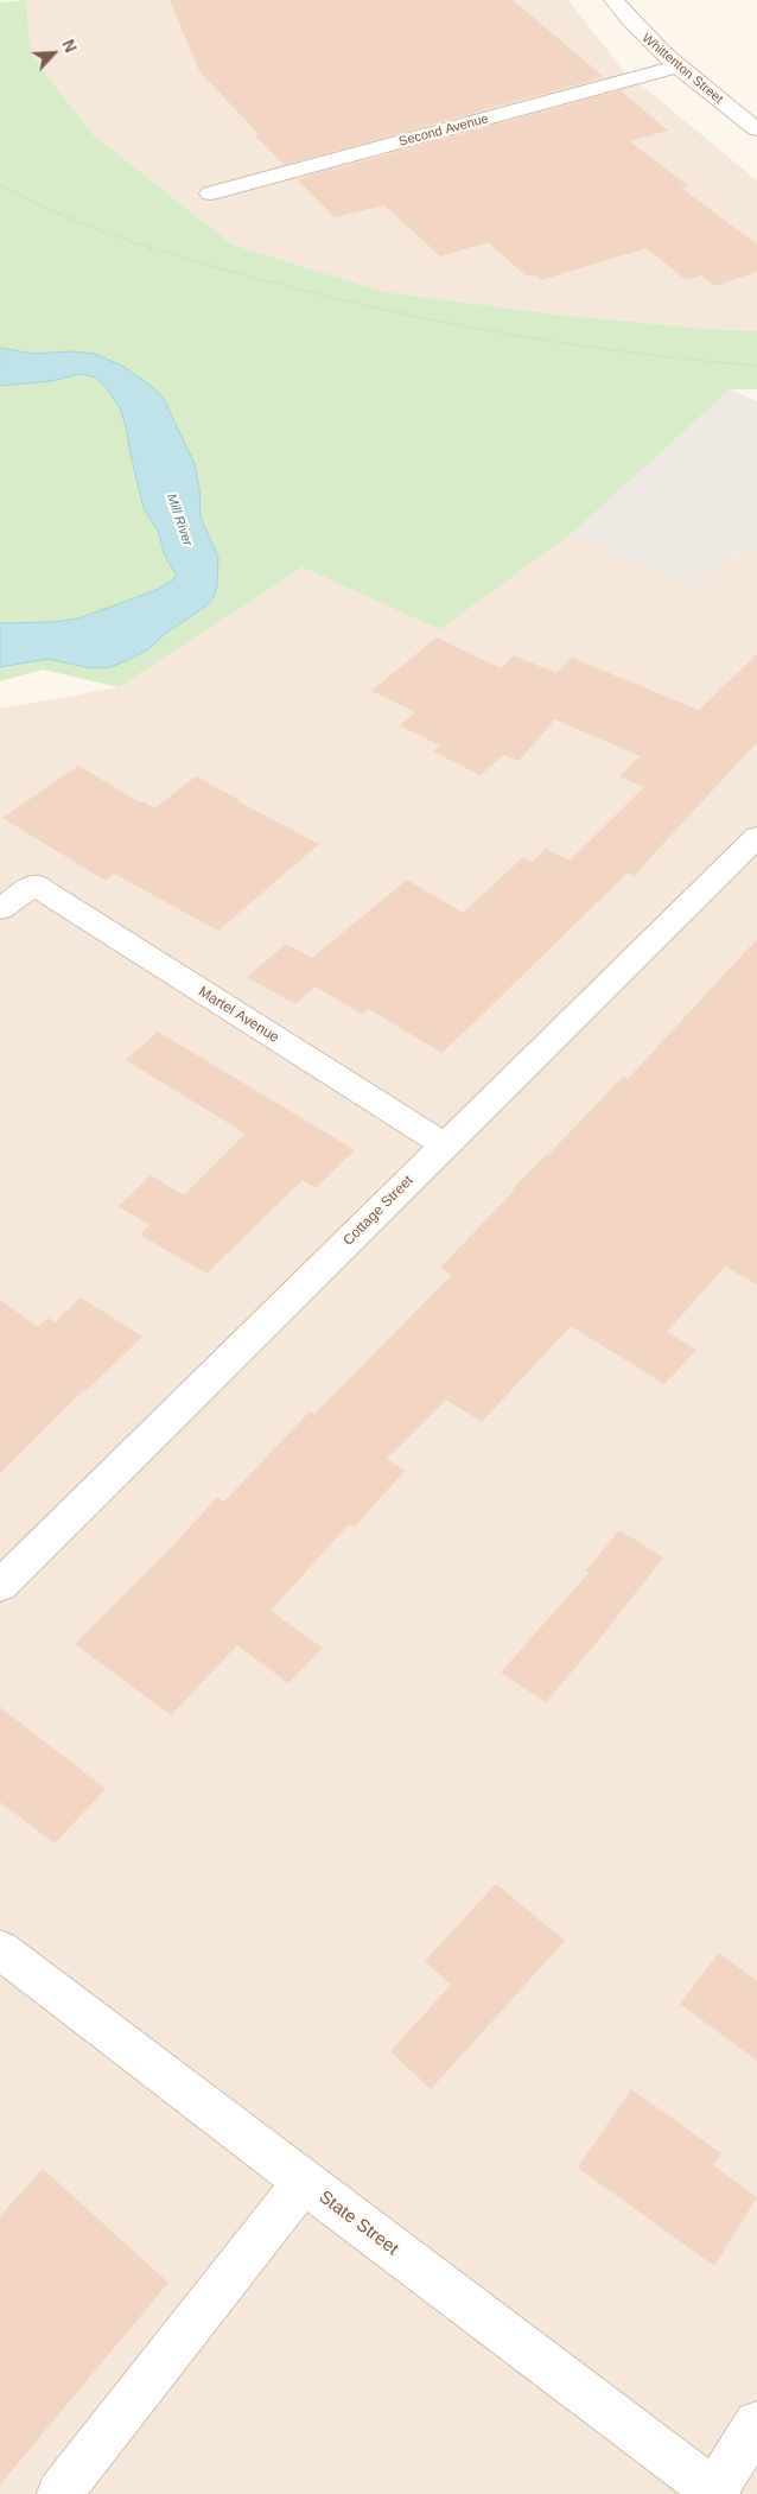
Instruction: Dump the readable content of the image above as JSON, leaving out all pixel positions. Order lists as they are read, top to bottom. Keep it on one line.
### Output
{"streets":{"street":["Whittenton Street","Second Avenue","Martel Avenue","Cottage Street","State Street"]},"crossings":[["Whittenton Street","Second Avenue"],["Martel Avenue","Cottage Street"]],"water":["Mill River"],"north":"top right"}
